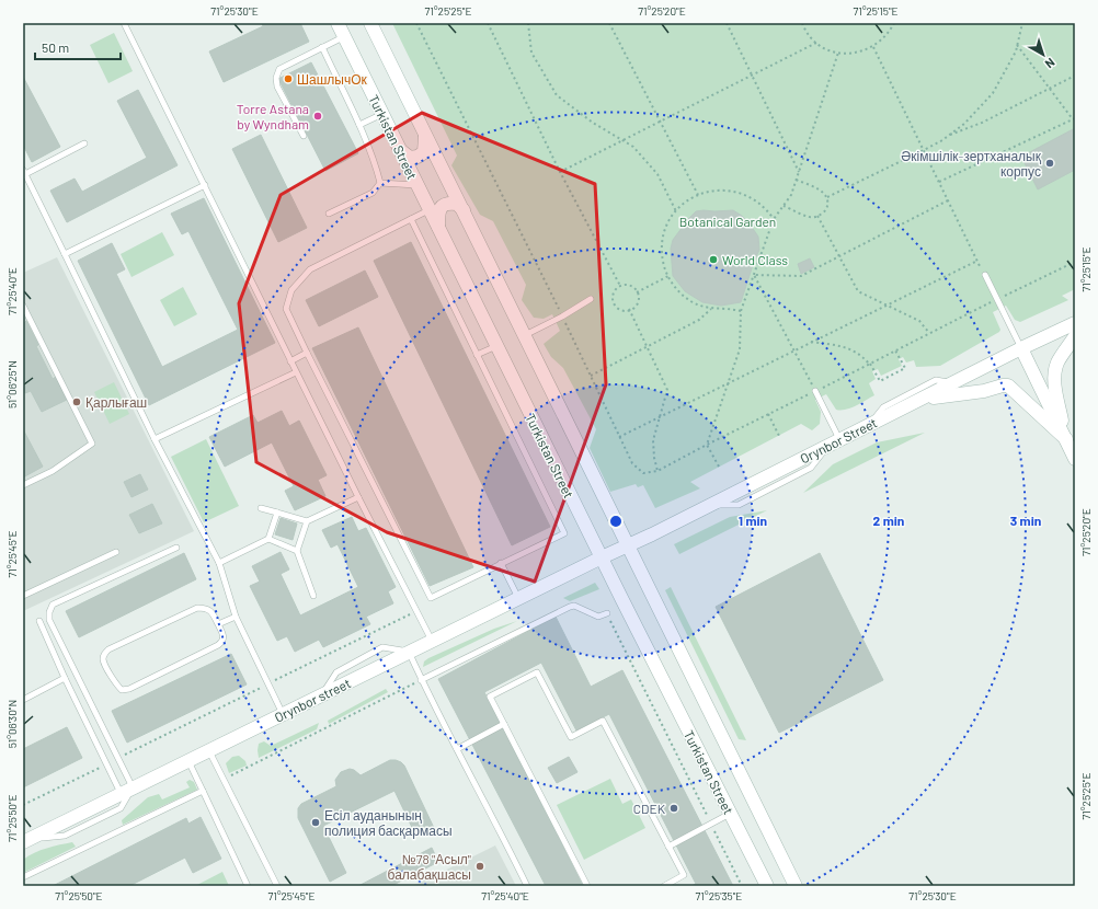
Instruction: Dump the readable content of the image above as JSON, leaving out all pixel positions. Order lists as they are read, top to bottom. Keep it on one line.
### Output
{"streets":{"main road":["Turkistan Street","Orynbor Street","Orynbor street"]},"crossings":[["Turkistan Street","Orynbor Street"],["Turkistan Street","Orynbor street"],["Orynbor Street","Orynbor street"]],"parks":["Botanical Garden"],"places":["ШашлычОк","Torre Astana by Wyndham","Әкімшілік-зертханалық корпус","World Class","Қарлығаш","CDEK","Есіл ауданының полиция басқармасы","№78 \"Асыл\" балабақшасы"],"scale_bar":"50 m","north":"bottom right","coordinates":["71°25'30\"E","71°25'25\"E","71°25'20\"E","71°25'15\"E","71°25'40\"E","51°06'25\"N","71°25'45\"E","51°06'30\"N","71°25'50\"E","71°25'35\"E"],"rings":["1 min","2 min","3 min"]}
